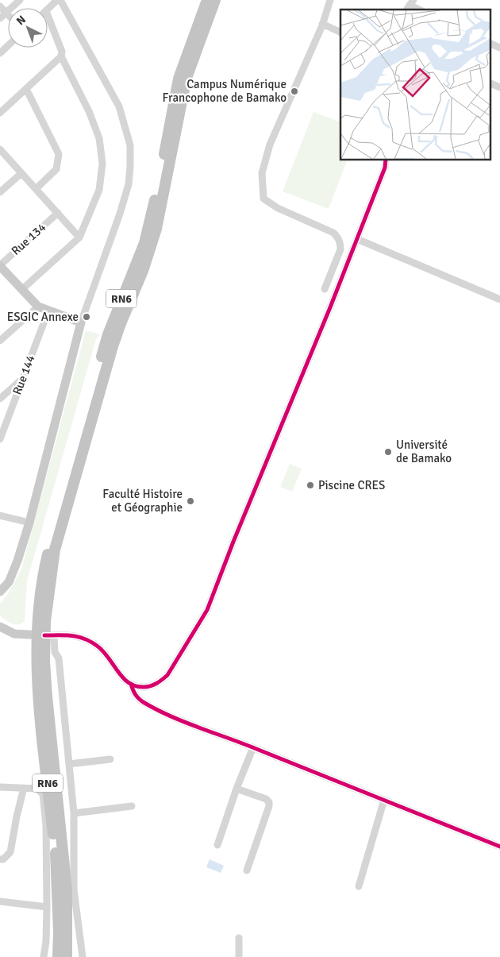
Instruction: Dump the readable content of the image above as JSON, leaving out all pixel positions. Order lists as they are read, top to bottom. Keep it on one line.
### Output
{"streets":{"highway":["RN6"],"street":["Rue 134","Rue 144"]},"places":["Campus Numérique Francophone de Bamako","ESGIC Annexe","Université de Bamako","Piscine CRES","Faculté Histoire et Géographie"],"north":"top left"}
